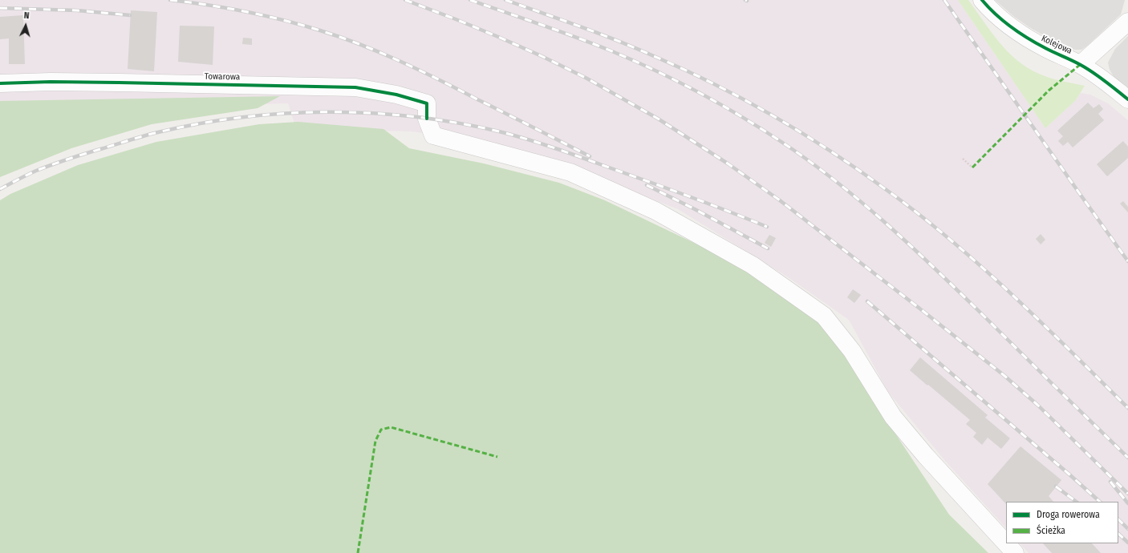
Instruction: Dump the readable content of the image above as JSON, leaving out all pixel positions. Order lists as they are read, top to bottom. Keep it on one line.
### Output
{"streets":{"street":["Kolejowa","Towarowa"]},"legend":["Droga rowerowa","Ścieżka"],"north":"top"}
